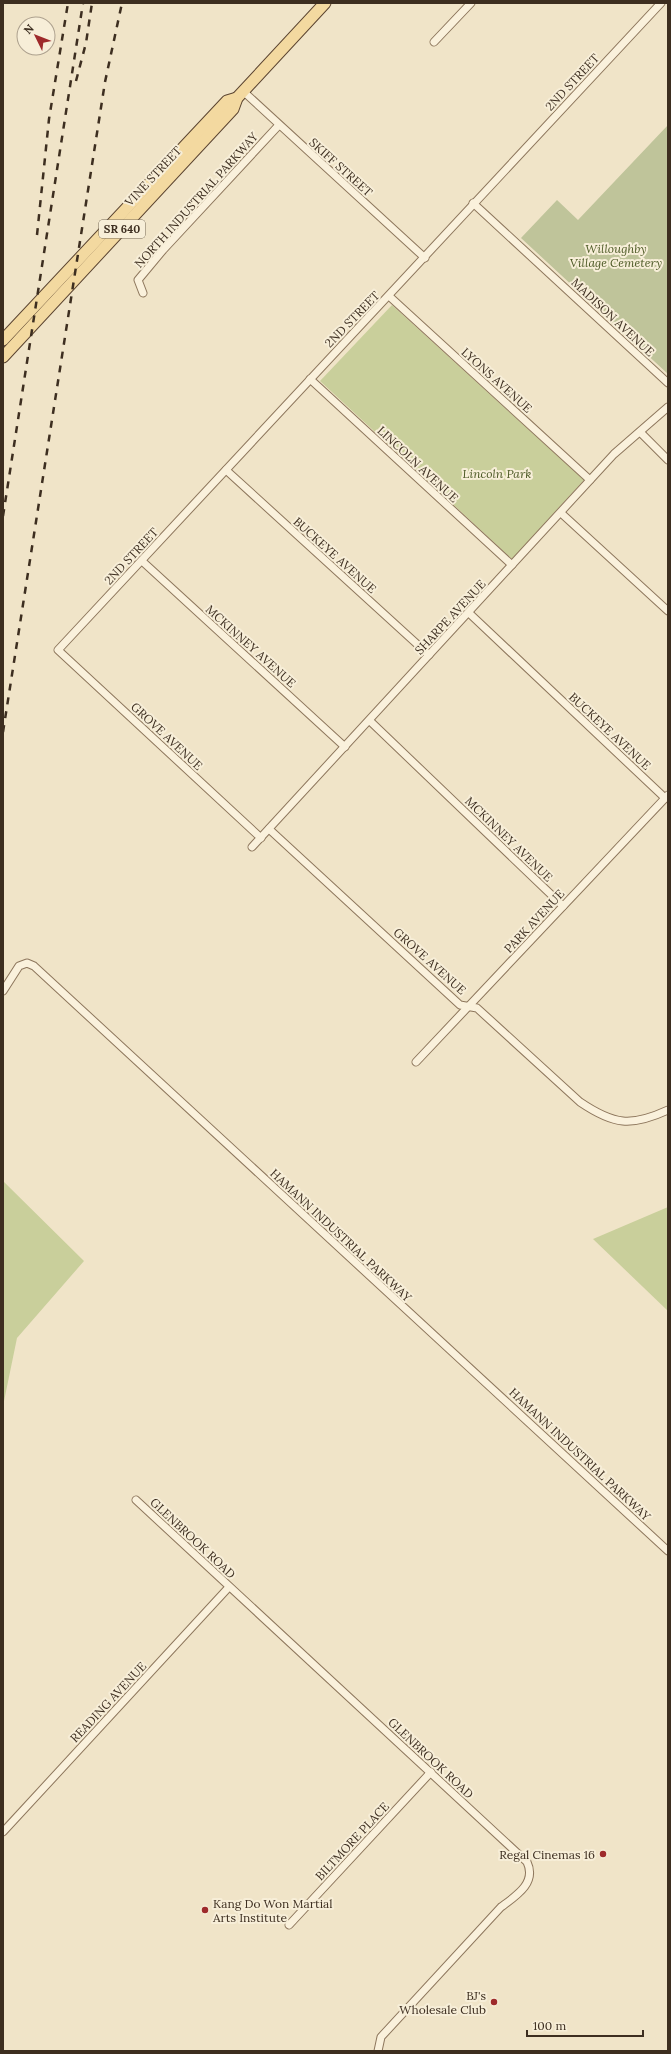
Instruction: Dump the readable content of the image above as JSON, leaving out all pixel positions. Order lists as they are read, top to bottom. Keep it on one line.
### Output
{"streets":{"main road":["VINE STREET","SR 640"],"street":["2ND STREET","SKIFF STREET","NORTH INDUSTRIAL PARKWAY","MADISON AVENUE","LYONS AVENUE","LINCOLN AVENUE","BUCKEYE AVENUE","SHARPE AVENUE","MCKINNEY AVENUE","GROVE AVENUE","PARK AVENUE","HAMANN INDUSTRIAL PARKWAY","GLENBROOK ROAD","READING AVENUE","BILTMORE PLACE"]},"crossings":[["2ND STREET","SKIFF STREET"],["2ND STREET","MADISON AVENUE"],["2ND STREET","LYONS AVENUE"],["2ND STREET","LINCOLN AVENUE"],["2ND STREET","BUCKEYE AVENUE"],["2ND STREET","MCKINNEY AVENUE"],["2ND STREET","GROVE AVENUE"],["SKIFF STREET","VINE STREET"],["SKIFF STREET","NORTH INDUSTRIAL PARKWAY"],["LYONS AVENUE","SHARPE AVENUE"],["LINCOLN AVENUE","SHARPE AVENUE"],["BUCKEYE AVENUE","SHARPE AVENUE"],["BUCKEYE AVENUE","PARK AVENUE"],["SHARPE AVENUE","MCKINNEY AVENUE"],["SHARPE AVENUE","GROVE AVENUE"],["MCKINNEY AVENUE","PARK AVENUE"],["GROVE AVENUE","PARK AVENUE"],["GLENBROOK ROAD","READING AVENUE"],["GLENBROOK ROAD","BILTMORE PLACE"]],"parks":["Willoughby Village Cemetery","Lincoln Park"],"places":["Regal Cinemas 16","Kang Do Won Martial Arts Institute","BJ's Wholesale Club"],"scale_bar":"100 m","north":"top left"}
